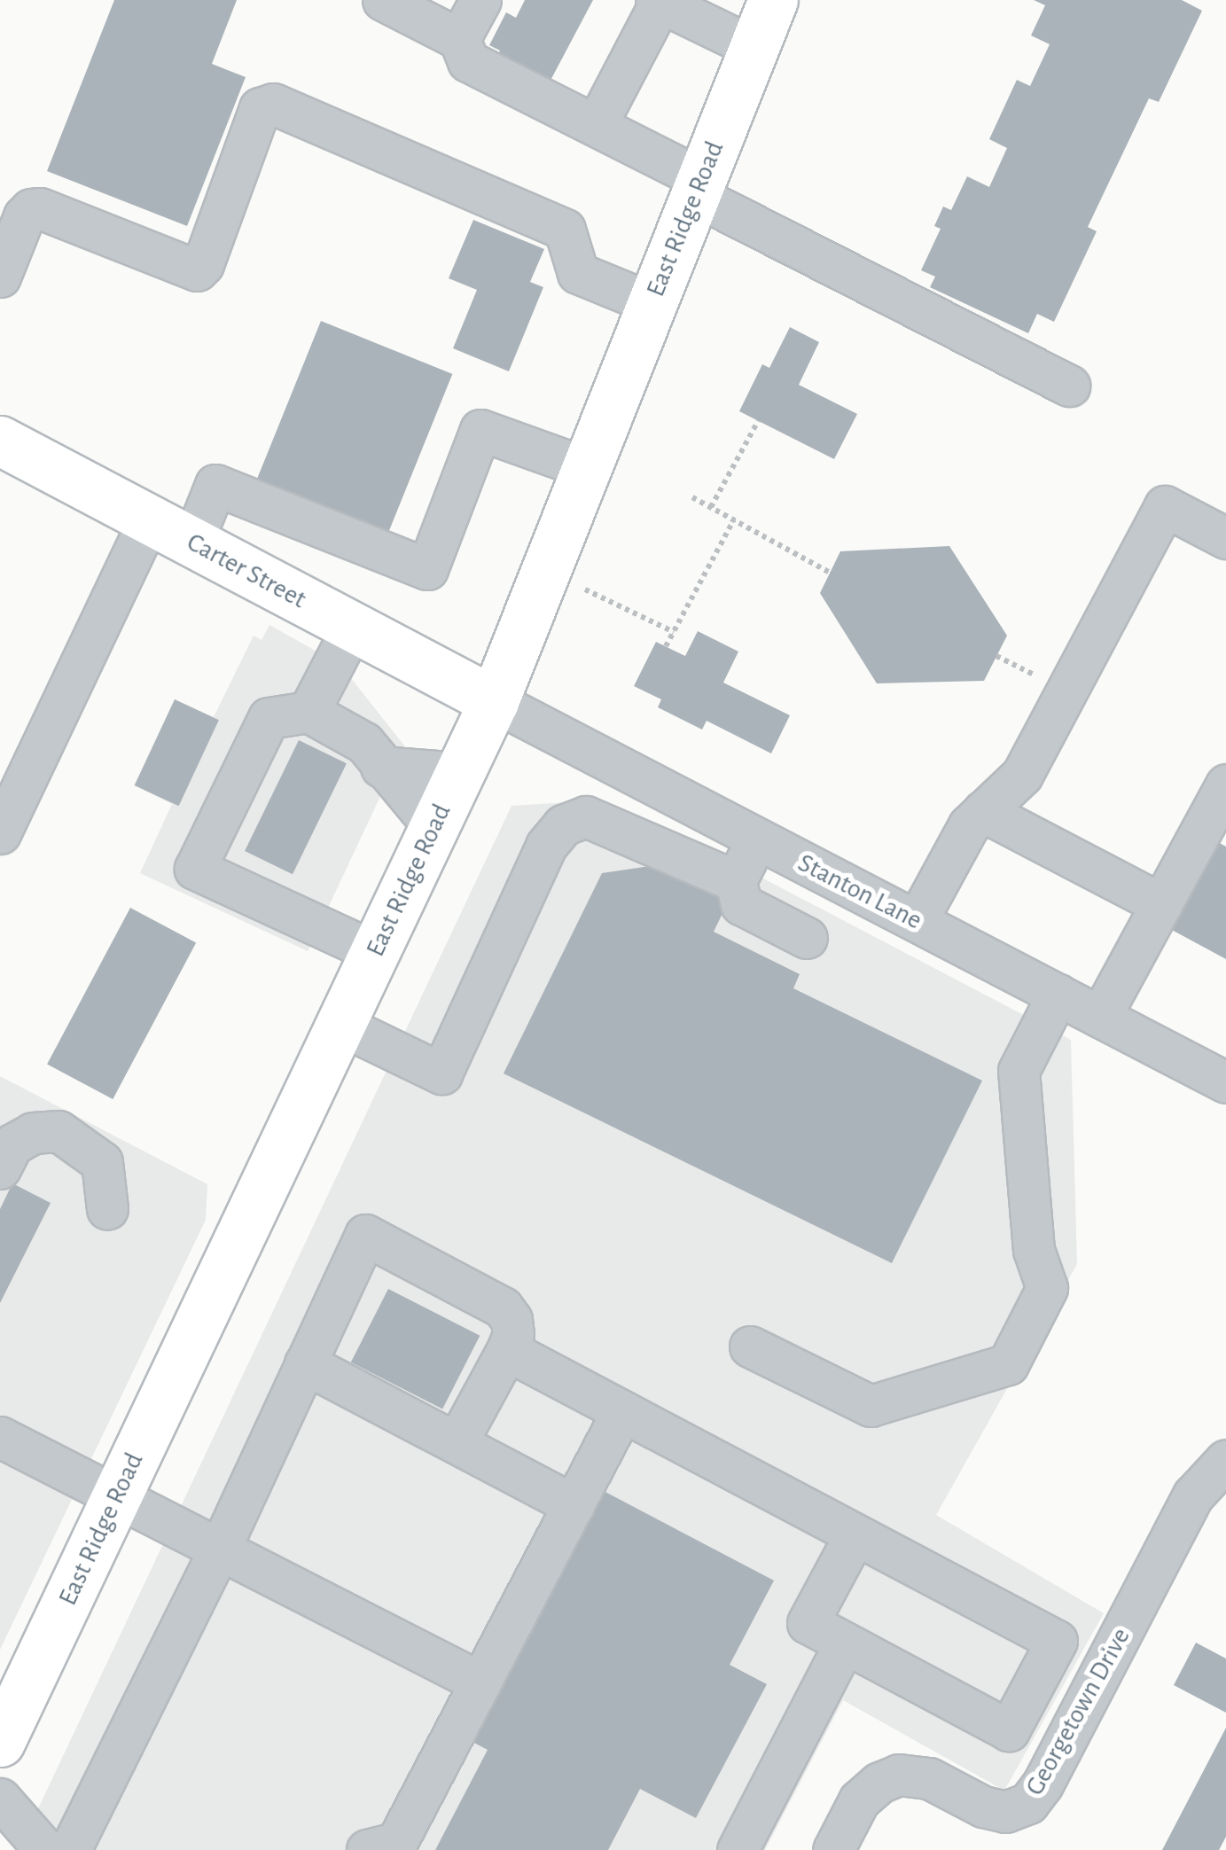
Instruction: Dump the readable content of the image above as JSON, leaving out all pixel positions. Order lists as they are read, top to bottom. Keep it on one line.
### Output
{"streets":{"main road":["East Ridge Road","Carter Street"],"street":["Stanton Lane","Georgetown Drive"]},"crossings":[["East Ridge Road","Carter Street"],["East Ridge Road","Stanton Lane"],["Carter Street","Stanton Lane"]]}
